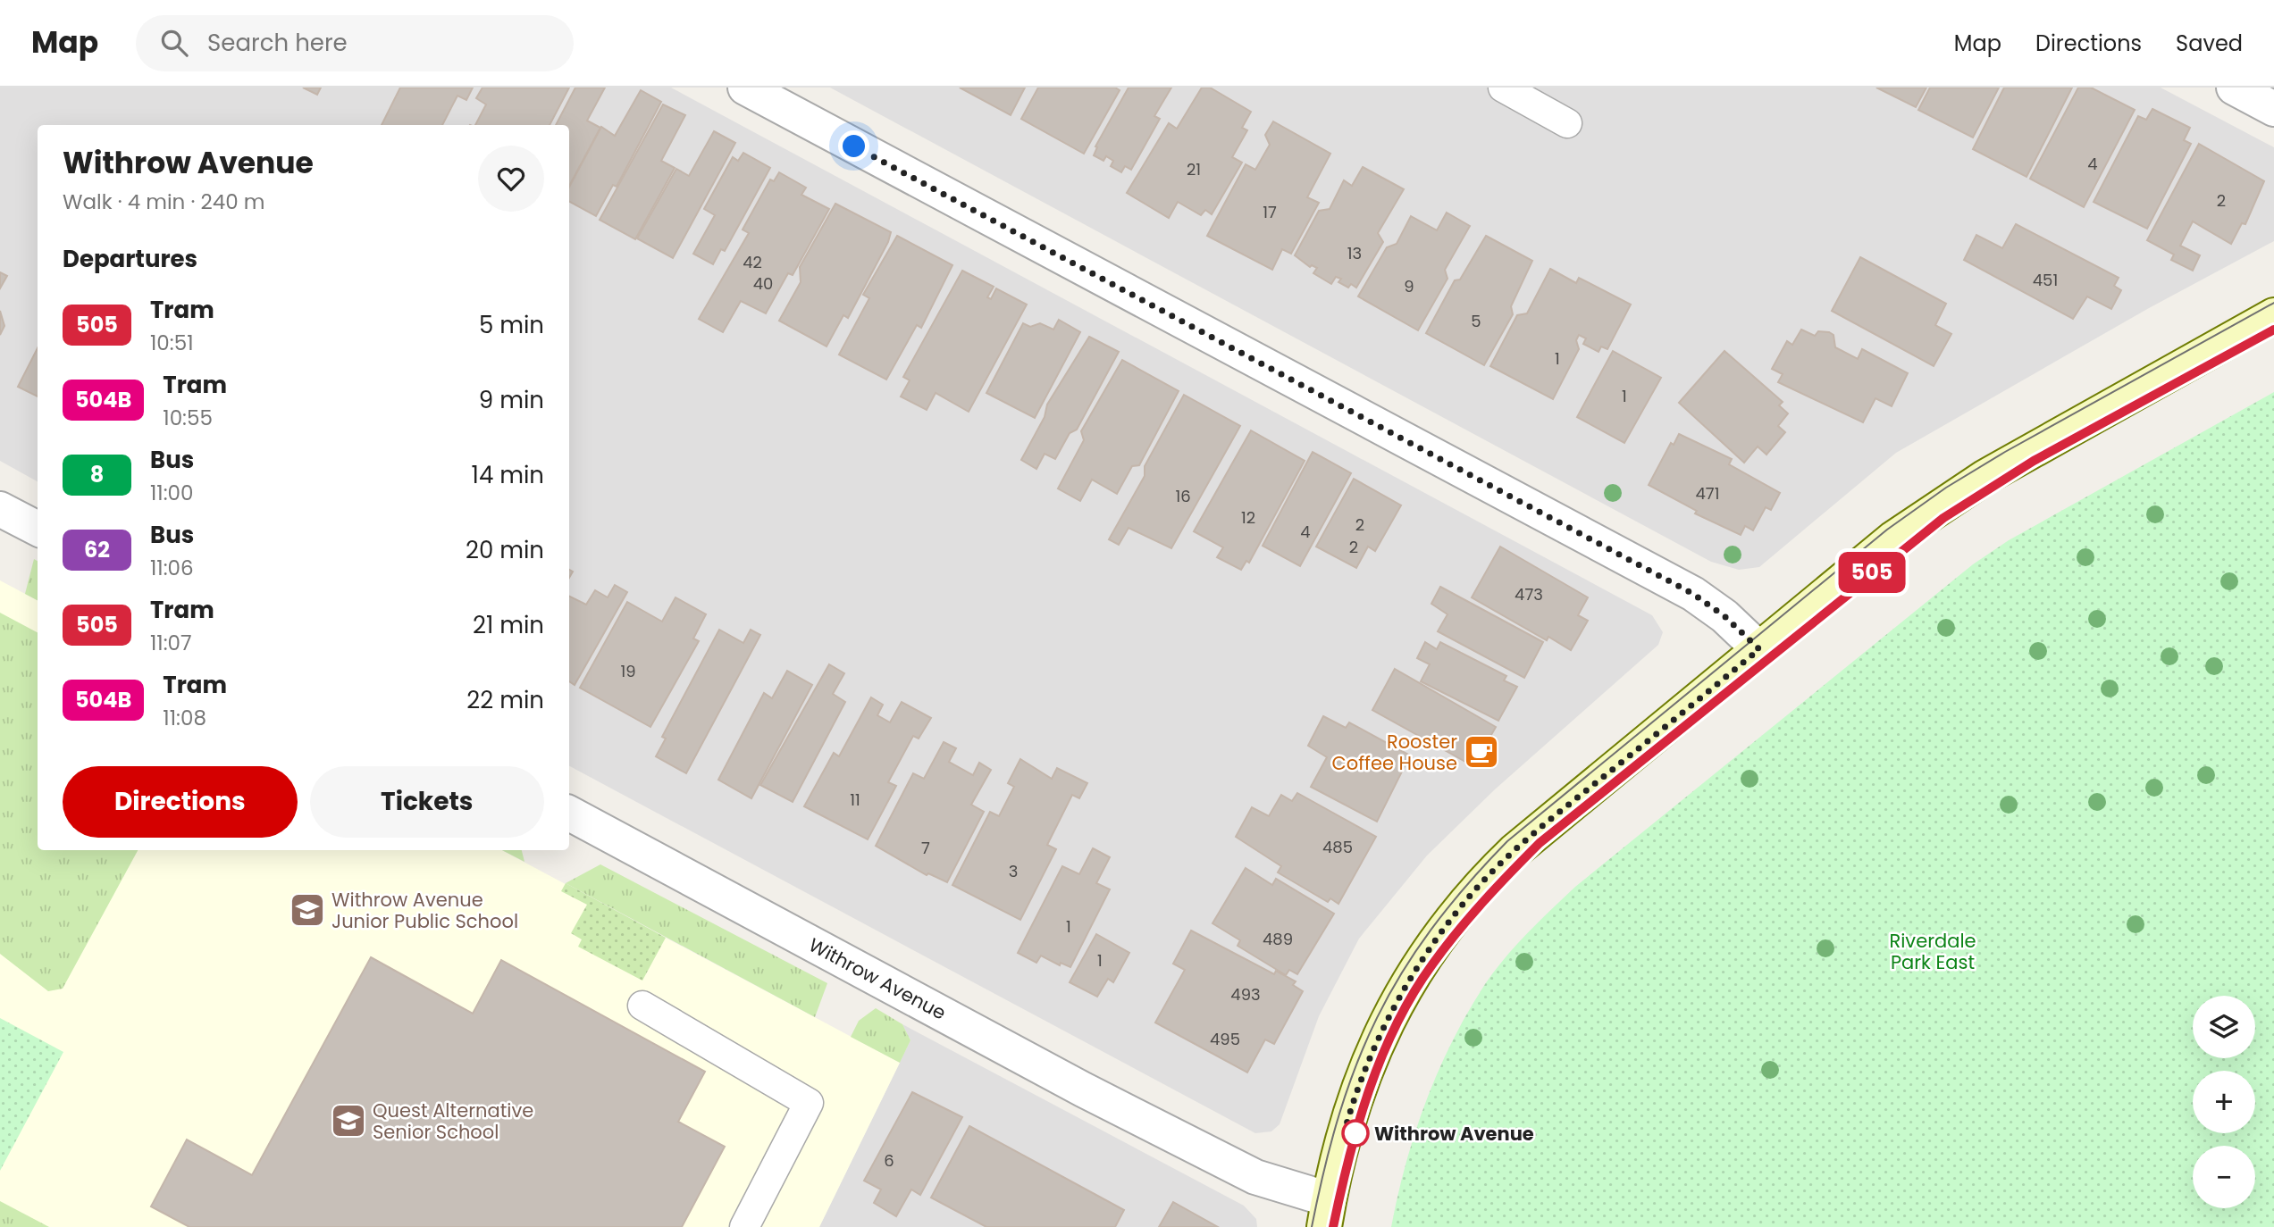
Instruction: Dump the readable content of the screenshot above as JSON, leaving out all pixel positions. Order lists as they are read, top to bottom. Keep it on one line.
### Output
{"streets":{"street":["Withrow Avenue"]},"parks":["Riverdale Park East"],"places":{"cafe":["Rooster Coffee House"],"school or university":["Withrow Avenue Junior Public School","Quest Alternative Senior School"],"other":["Withrow Avenue"]},"lines":["tram line 505"],"house_numbers":["4","21","2","17","13","42","451","40","9","5","1","1","471","16","12","2","4","2","473","19","11","485","7","3","1","489","1","493","495","6"],"page":{"header":"Map","search":"Search here","nav":["Map","Directions","Saved"],"on_map":"505","heading":[["Withrow Avenue","Walk · 4 min · 240 m"],"Departures"],"list":[{"mark":"505","name":"Tram","note":"10:51","value":"5 min"},{"mark":"504B","name":"Tram","note":"10:55","value":"9 min"},{"mark":"8","name":"Bus","note":"11:00","value":"14 min"},{"mark":"62","name":"Bus","note":"11:06","value":"20 min"},{"mark":"505","name":"Tram","note":"11:07","value":"21 min"},{"mark":"504B","name":"Tram","note":"11:08","value":"22 min"}],"buttons":["Directions","Tickets"],"map_buttons":["+","−"]}}
